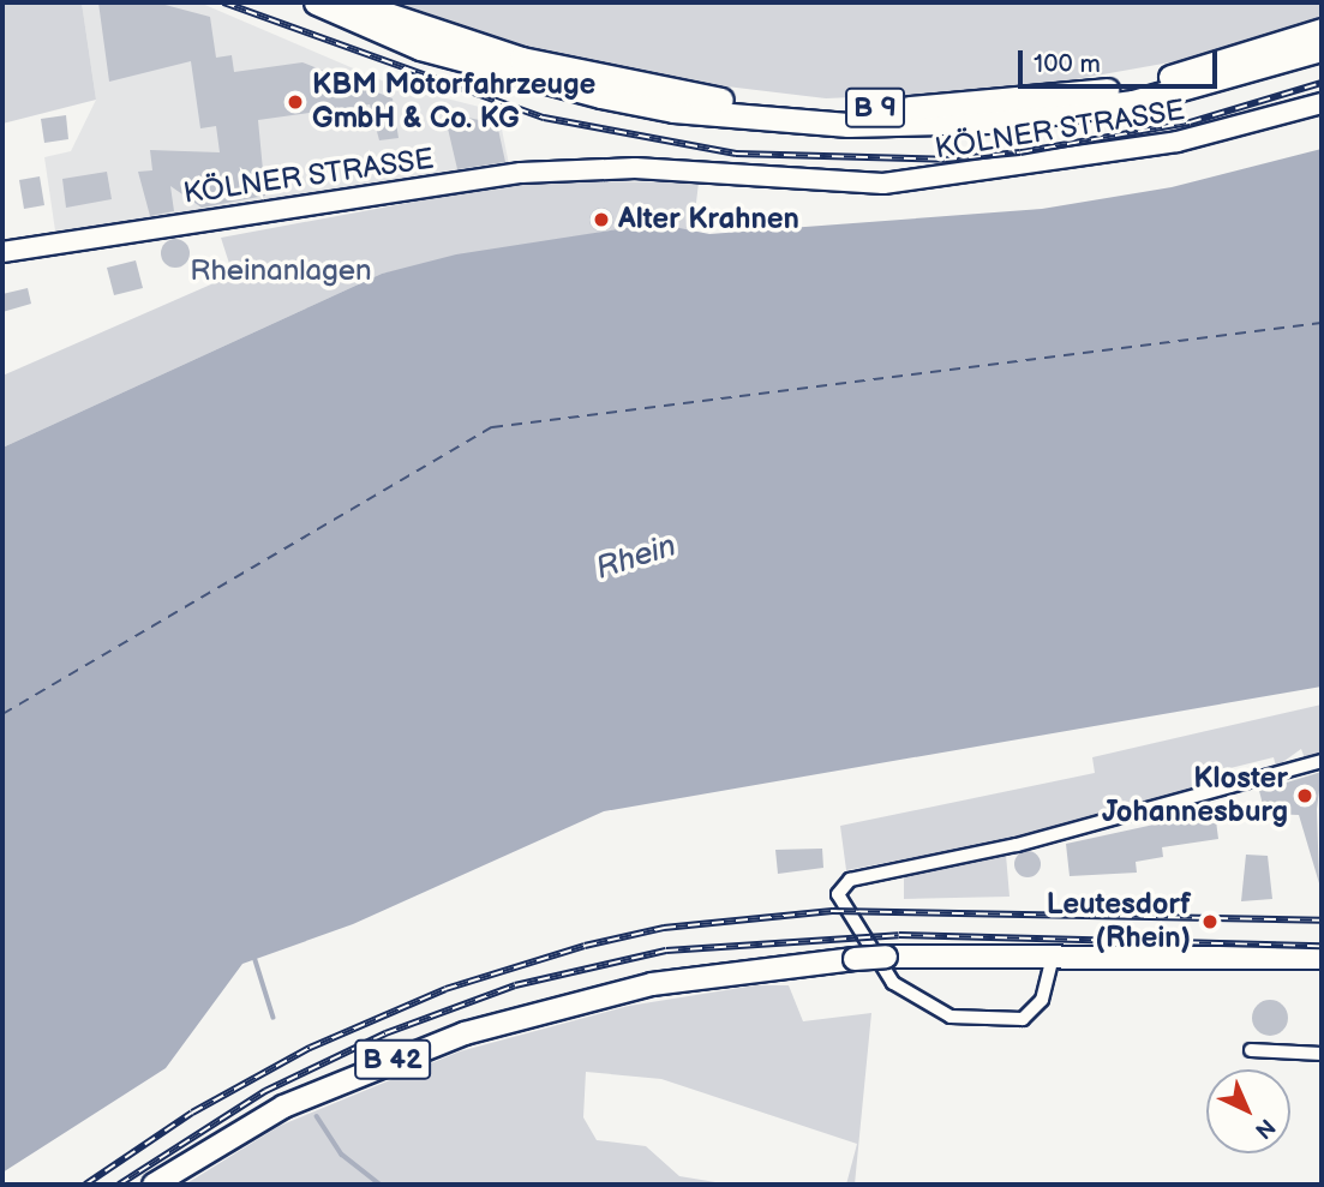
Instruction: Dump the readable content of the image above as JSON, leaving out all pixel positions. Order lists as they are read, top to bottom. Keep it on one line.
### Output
{"streets":{"highway":["B 9"],"main road":["B 42"],"street":["KÖLNER STRASSE"]},"water":["Rhein"],"parks":["Rheinanlagen"],"places":["KBM Motorfahrzeuge GmbH & Co. KG","Alter Krahnen","Kloster Johannesburg","Leutesdorf (Rhein)"],"scale_bar":"100 m","north":"bottom right"}
